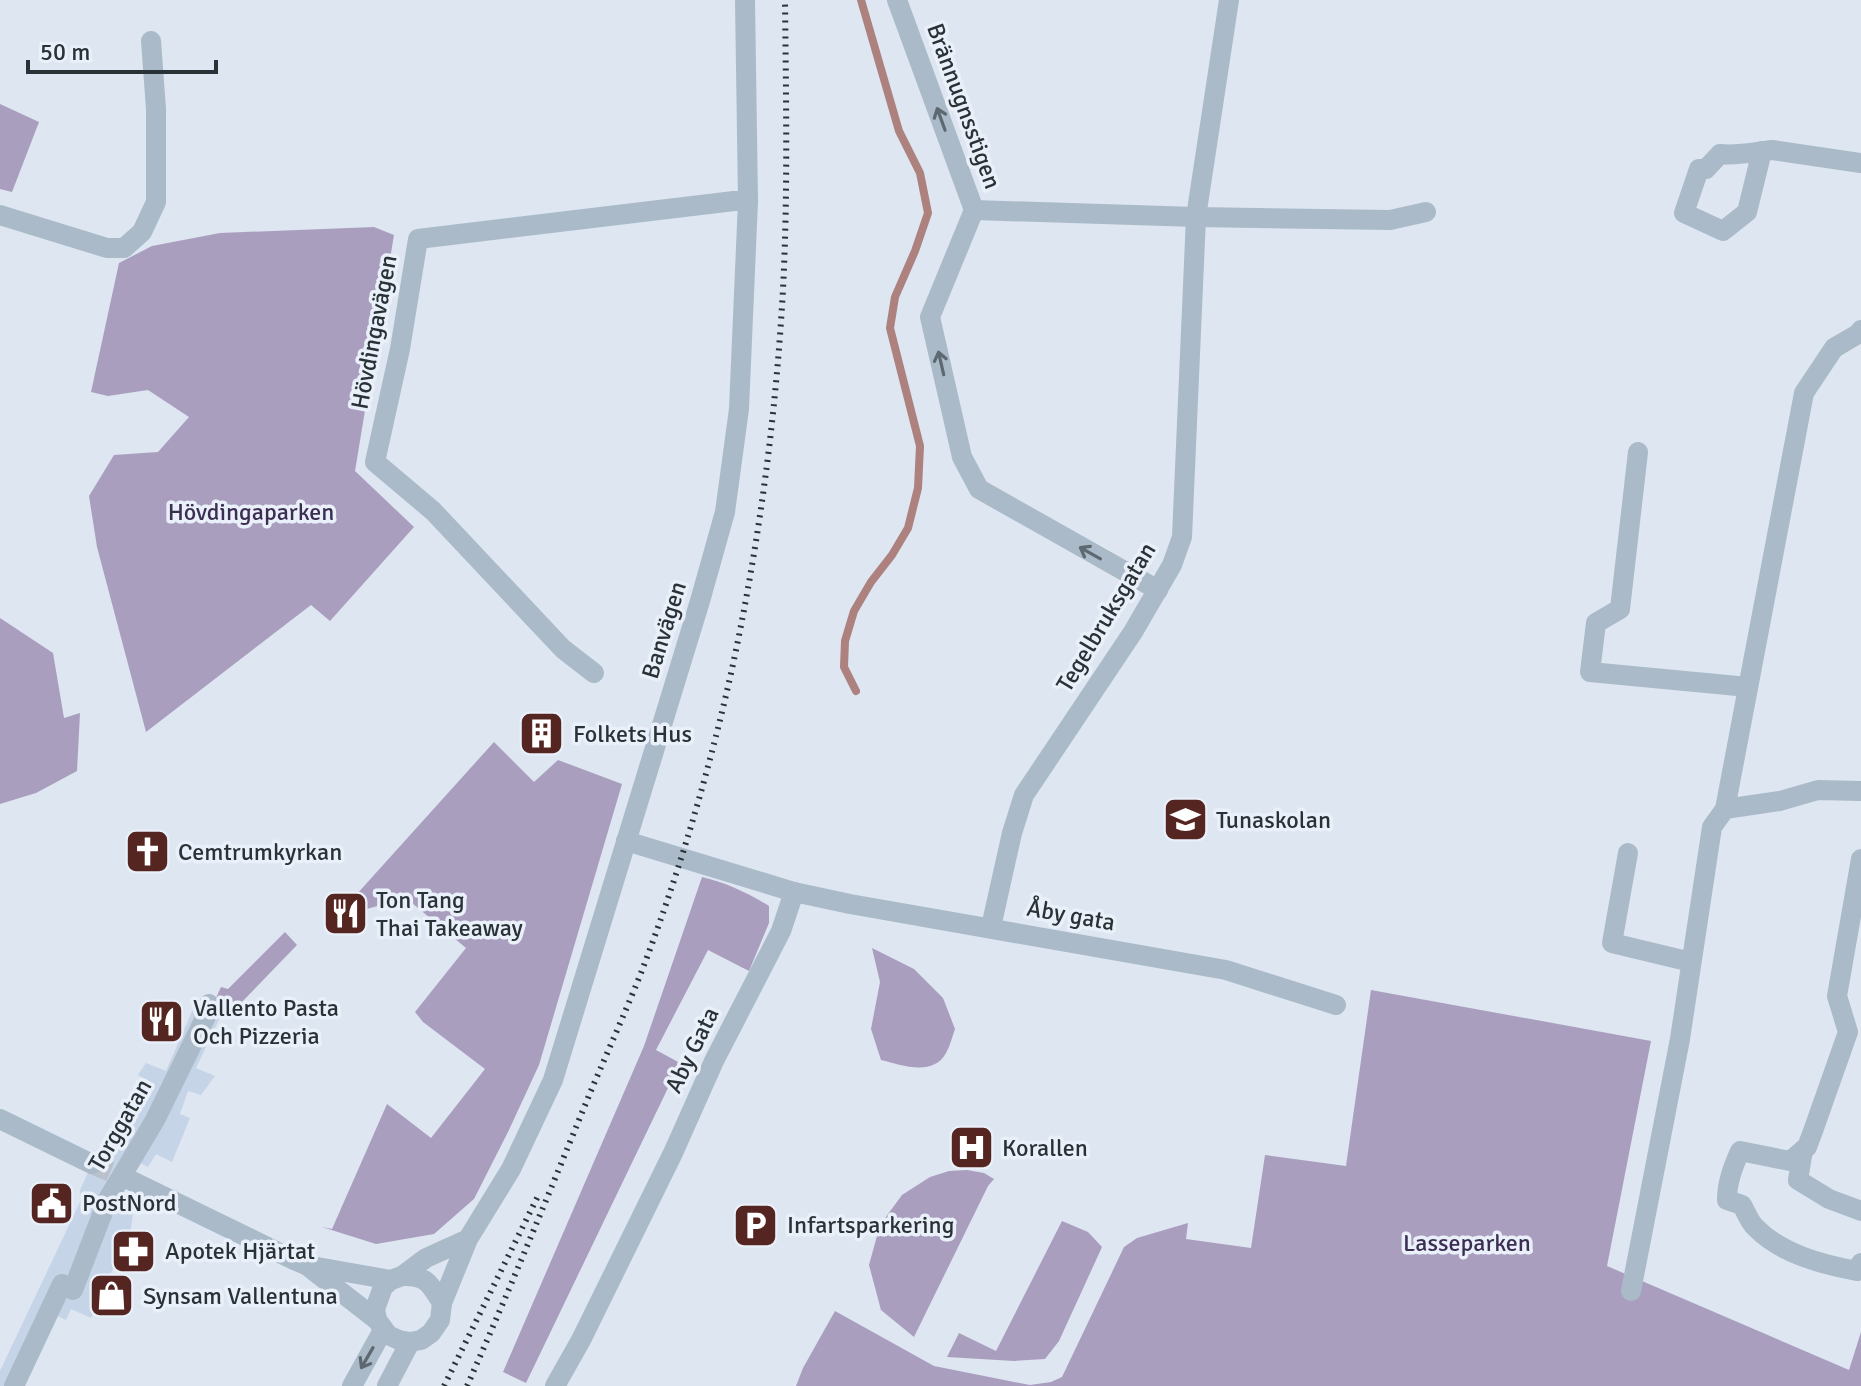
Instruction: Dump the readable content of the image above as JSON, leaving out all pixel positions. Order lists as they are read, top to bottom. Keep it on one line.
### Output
{"streets":{"street":["Brännugnsstigen","Hövdingavägen","Tegelbruksgatan","Banvägen","Åby gata","Aby Gata","Torggatan"]},"crossings":[["Brännugnsstigen","Tegelbruksgatan"],["Hövdingavägen","Banvägen"],["Tegelbruksgatan","Åby gata"],["Åby gata","Aby Gata"]],"one_way":["Brännugnsstigen"],"parks":["Hövdingaparken","Lasseparken"],"places":{"building":["Folkets Hus"],"school or university":["Tunaskolan"],"church":["Cemtrumkyrkan"],"restaurant":["Ton Tang Thai Takeaway","Vallento Pasta Och Pizzeria"],"hospital":["Korallen"],"public building":["PostNord"],"parking":["Infartsparkering"],"pharmacy":["Apotek Hjärtat"],"shop":["Synsam Vallentuna"]},"scale_bar":"50 m"}
